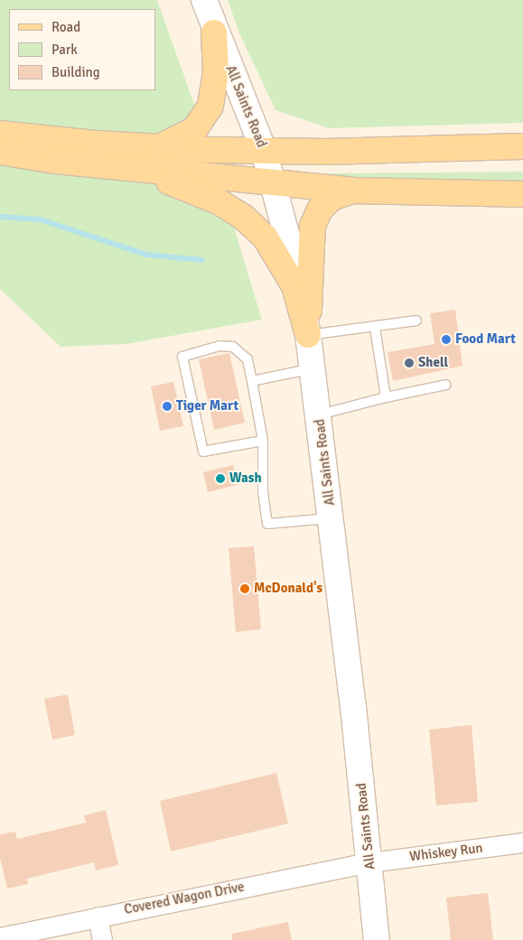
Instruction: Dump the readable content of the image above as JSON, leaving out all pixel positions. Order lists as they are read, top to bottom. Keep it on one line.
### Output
{"streets":{"street":["All Saints Road","Whiskey Run","Covered Wagon Drive"]},"crossings":[["All Saints Road","Whiskey Run"],["All Saints Road","Covered Wagon Drive"],["Whiskey Run","Covered Wagon Drive"]],"places":["Food Mart","Shell","Tiger Mart","Wash","McDonald's"],"legend":["Road","Park","Building"]}
